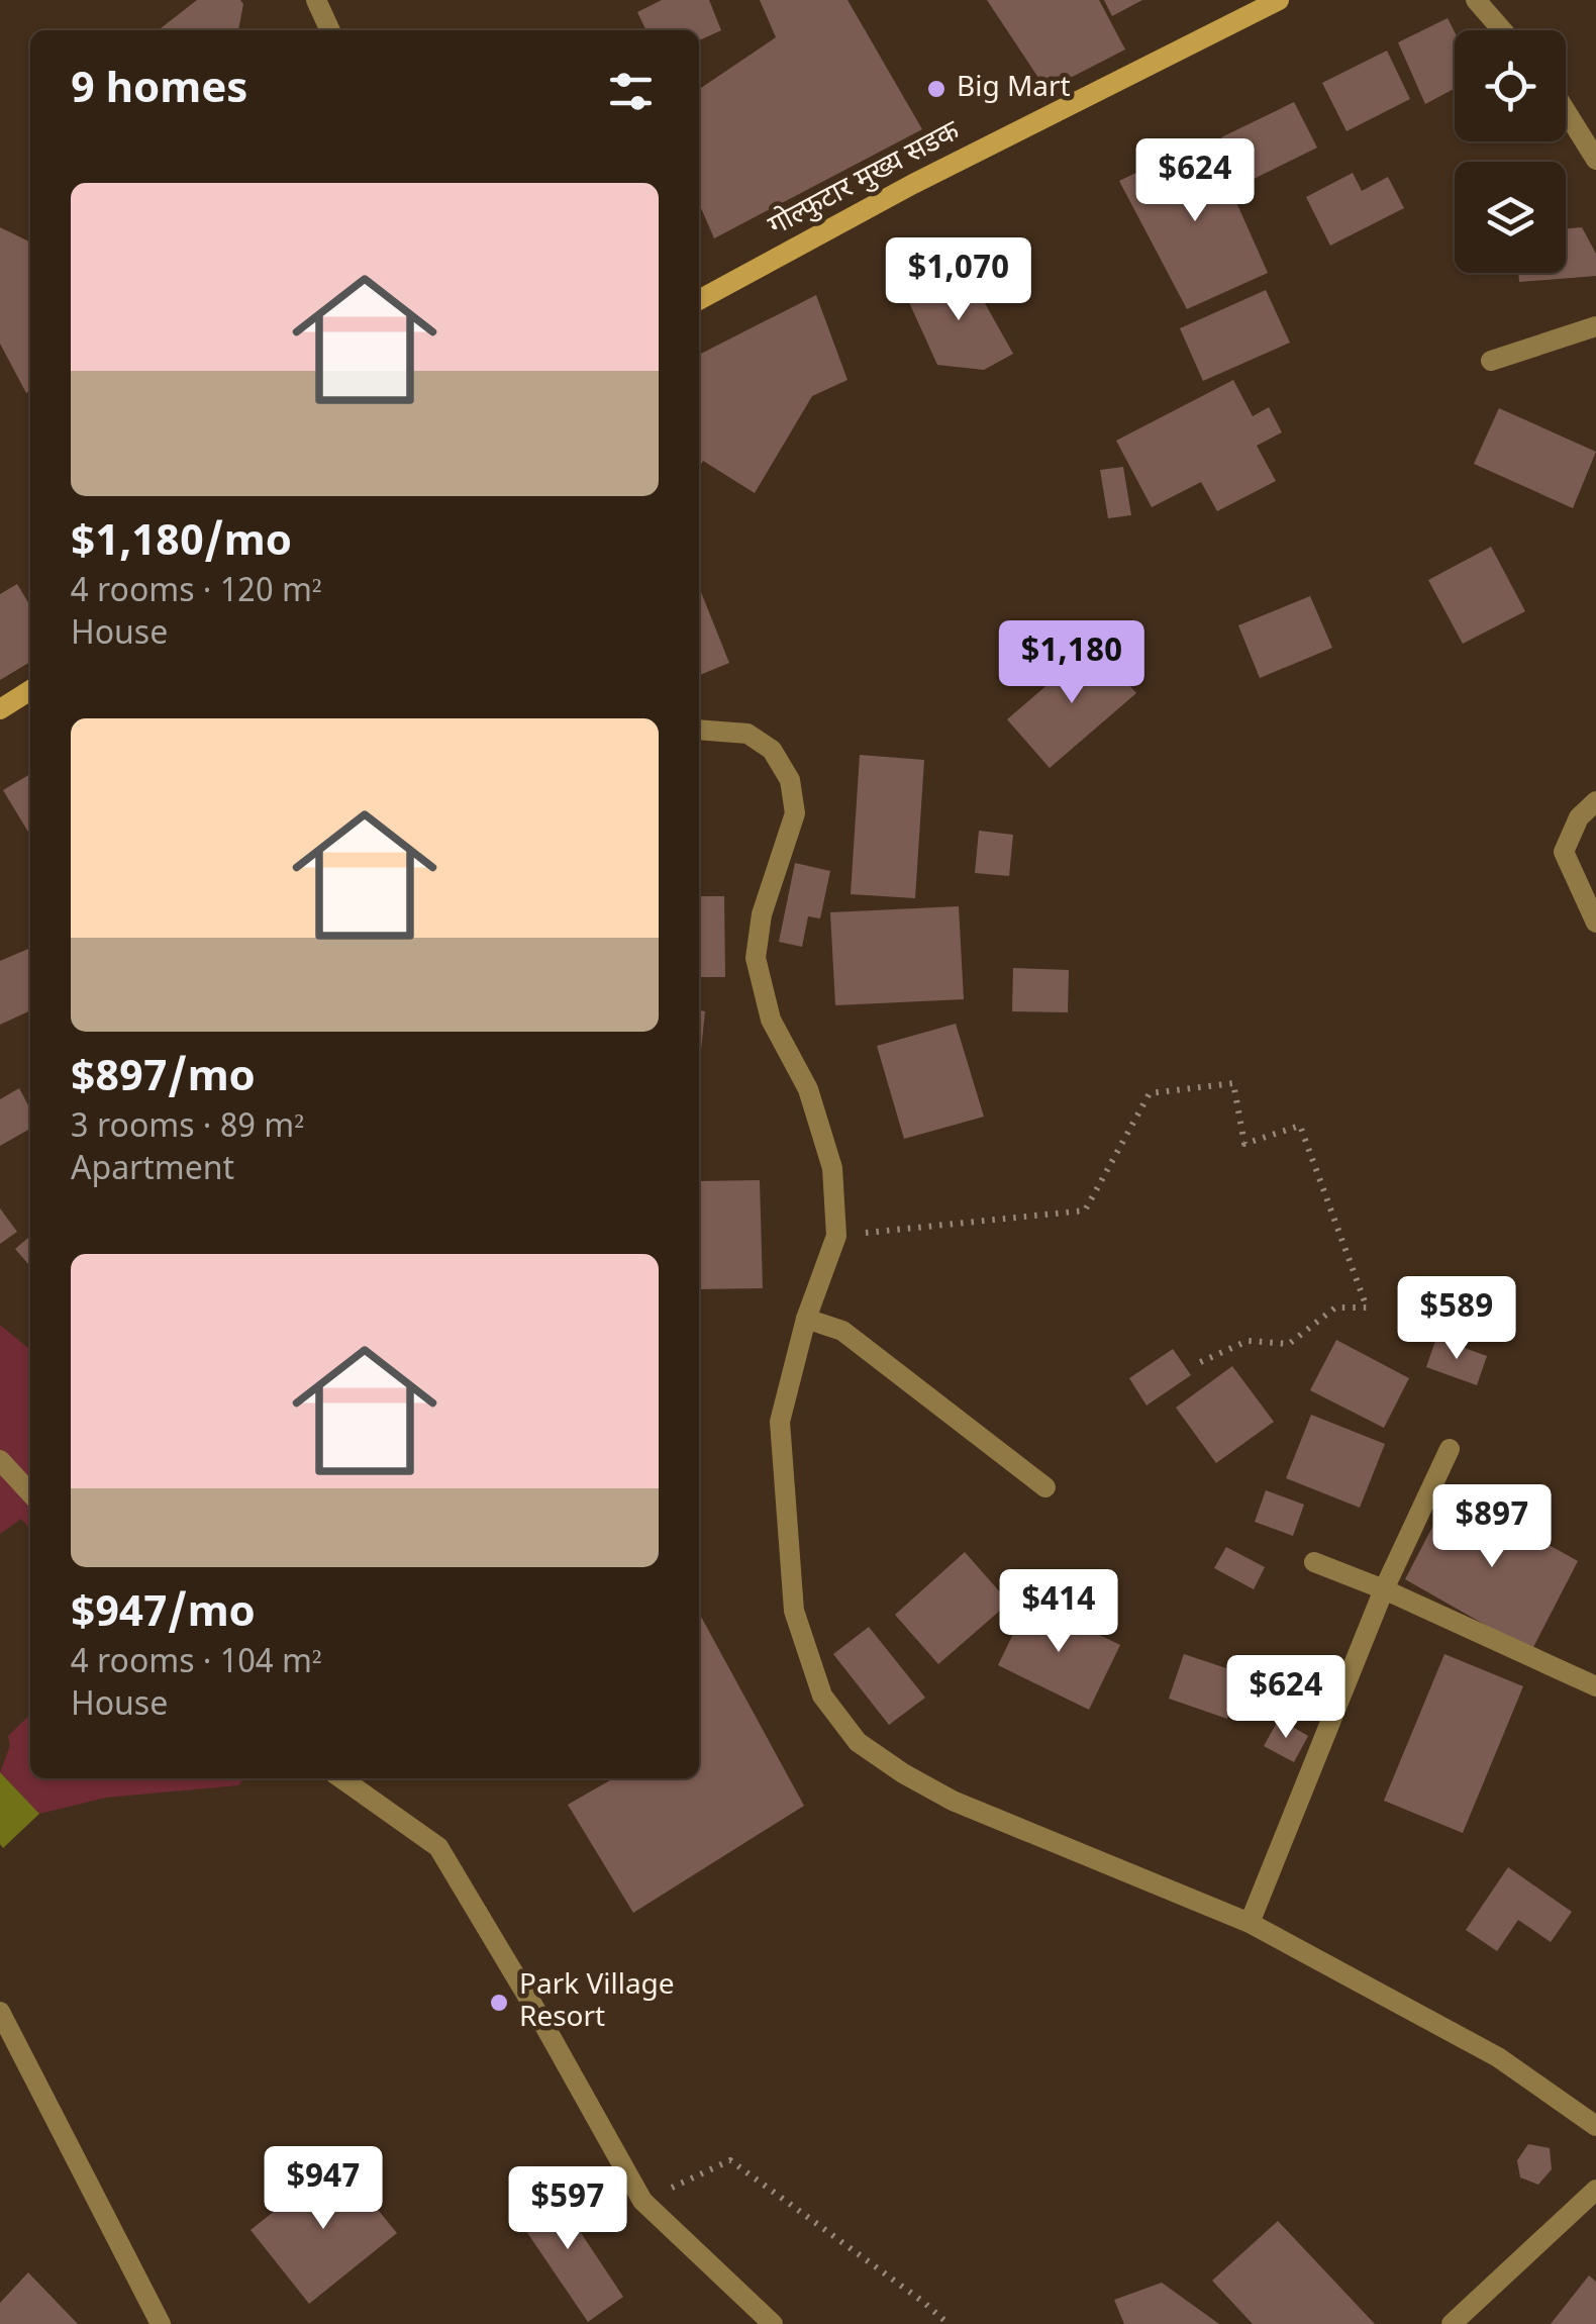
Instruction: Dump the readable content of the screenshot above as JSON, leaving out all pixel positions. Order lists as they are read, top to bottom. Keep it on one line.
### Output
{"streets":{"main road":["गोल्फुटार मुख्य सडक"]},"places":["Big Mart","Park Village Resort"],"page":{"heading":"9 homes","price":["$624","$1,070","$1,180","$589","$897","$414","$624","$947","$597"],"list":[{"name":"$1,180/mo","note":"4 rooms · 120 m² · House"},{"name":"$897/mo","note":"3 rooms · 89 m² · Apartment"},{"name":"$947/mo","note":"4 rooms · 104 m² · House"}]}}
